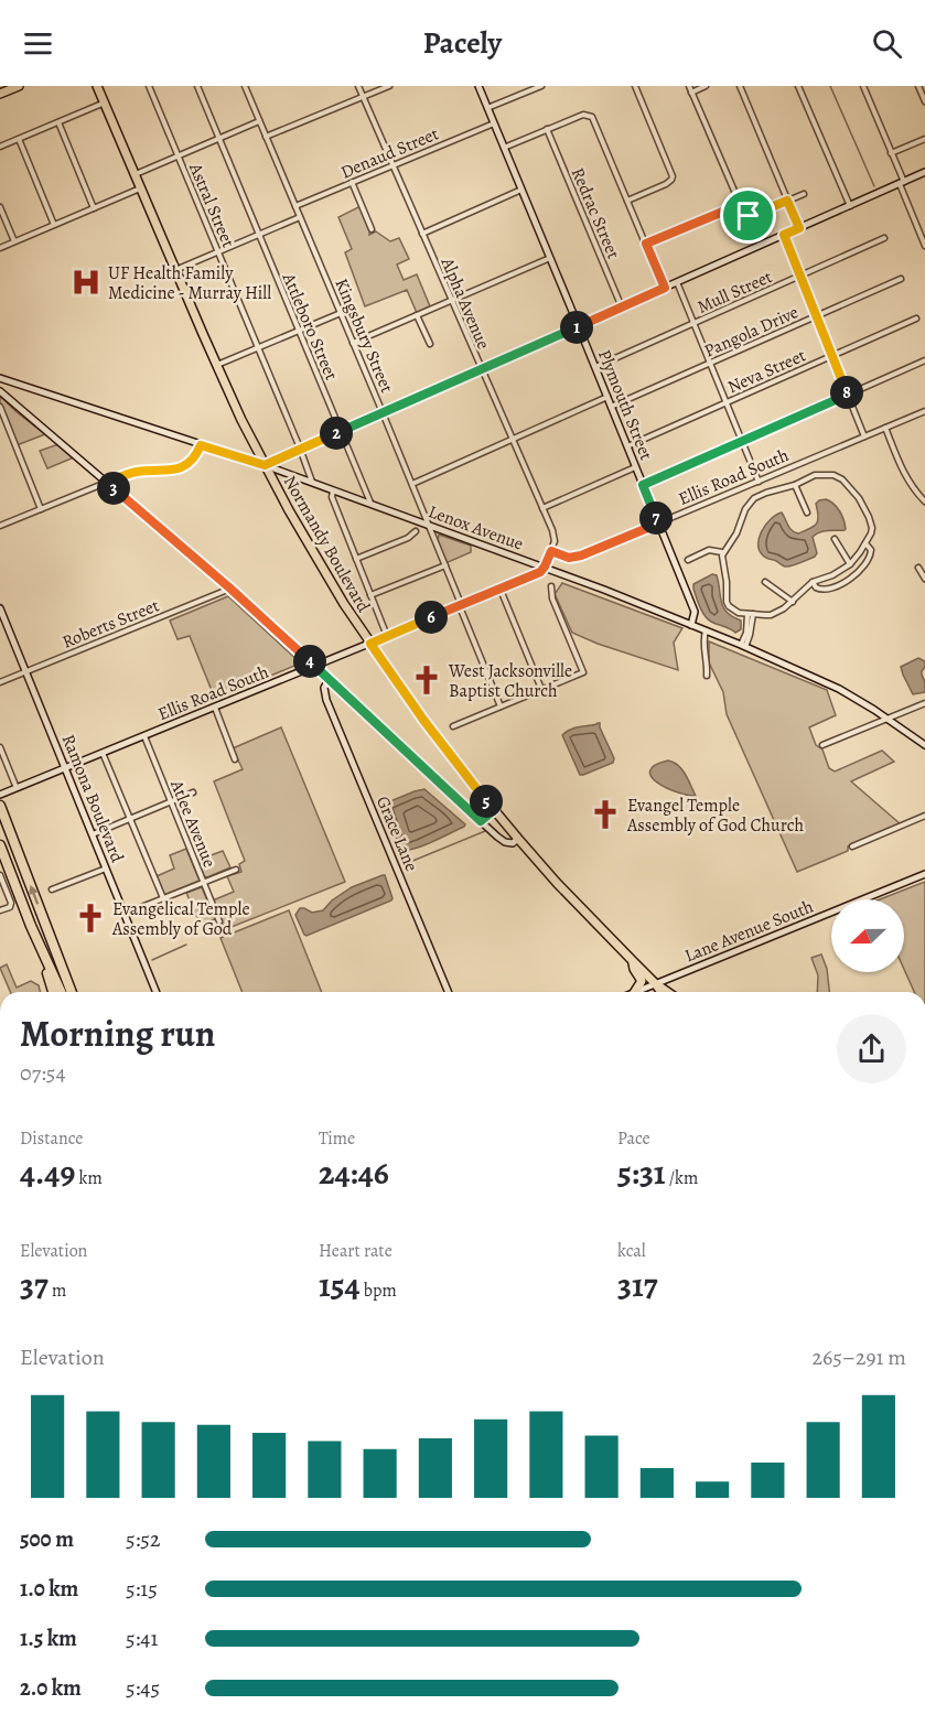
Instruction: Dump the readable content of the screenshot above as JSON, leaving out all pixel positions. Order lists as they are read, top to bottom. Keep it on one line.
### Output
{"streets":{"main road":["Normandy Boulevard"],"street":["Denaud Street","Astral Street","Redrac Street","Mull Street","Alpha Avenue","Attleboro Street","Pangola Drive","Kingsbury Street","Neva Street","Plymouth Street","Ellis Road South","Lenox Avenue","Roberts Street","Ramona Boulevard","Atlee Avenue","Grace Lane","Lane Avenue South"]},"crossings":[["Denaud Street","Alpha Avenue"],["Denaud Street","Kingsbury Street"],["Denaud Street","Plymouth Street"],["Astral Street","Lenox Avenue"],["Mull Street","Plymouth Street"],["Alpha Avenue","Ellis Road South"],["Alpha Avenue","Lenox Avenue"],["Attleboro Street","Lenox Avenue"],["Pangola Drive","Plymouth Street"],["Kingsbury Street","Ellis Road South"],["Kingsbury Street","Lenox Avenue"],["Neva Street","Plymouth Street"],["Plymouth Street","Ellis Road South"],["Plymouth Street","Lenox Avenue"],["Ellis Road South","Lenox Avenue"],["Ellis Road South","Normandy Boulevard"],["Ellis Road South","Ramona Boulevard"],["Ellis Road South","Atlee Avenue"],["Lenox Avenue","Normandy Boulevard"],["Normandy Boulevard","Lane Avenue South"],["Roberts Street","Ramona Boulevard"]],"places":{"hospital":["UF Health Family Medicine - Murray Hill"],"church":["West Jacksonville Baptist Church","Evangel Temple Assembly of God Church","Evangelical Temple Assembly of God"]},"north":"left","page":{"header":"Pacely","pins":["1","8","2","3","7","6","4","5"],"heading":["Morning run","07:54"],"stats":[["Distance","4.49 km"],["Time","24:46"],["Pace","5:31 /km"],["Elevation","37 m"],["Heart rate","154 bpm"],["kcal","317"]],"chart":["Elevation","265–291 m"],"list":[{"name":"500 m","note":"5:52"},{"name":"1.0 km","note":"5:15"},{"name":"1.5 km","note":"5:41"},{"name":"2.0 km","note":"5:45"}]}}
